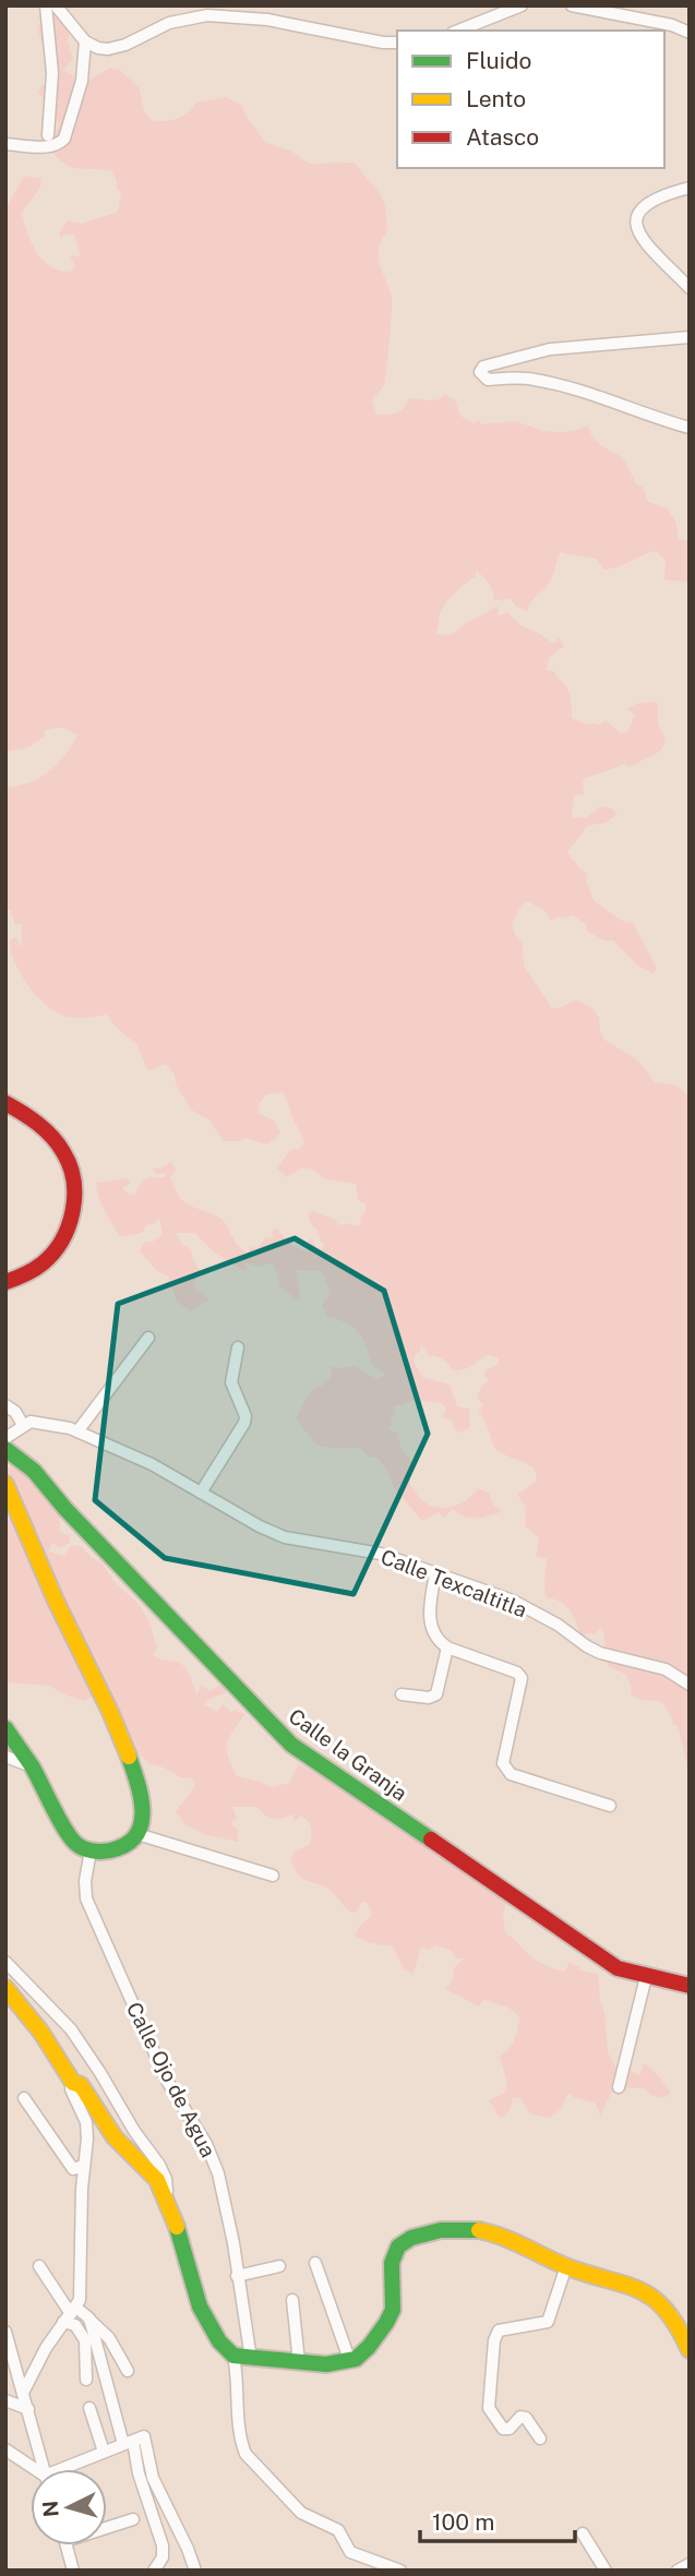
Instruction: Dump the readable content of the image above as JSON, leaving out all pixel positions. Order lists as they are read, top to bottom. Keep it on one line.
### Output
{"streets":{"street":["Calle Texcaltitla","Calle la Granja","Calle Ojo de Agua"]},"legend":["Fluido","Lento","Atasco"],"scale_bar":"100 m","north":"left"}
